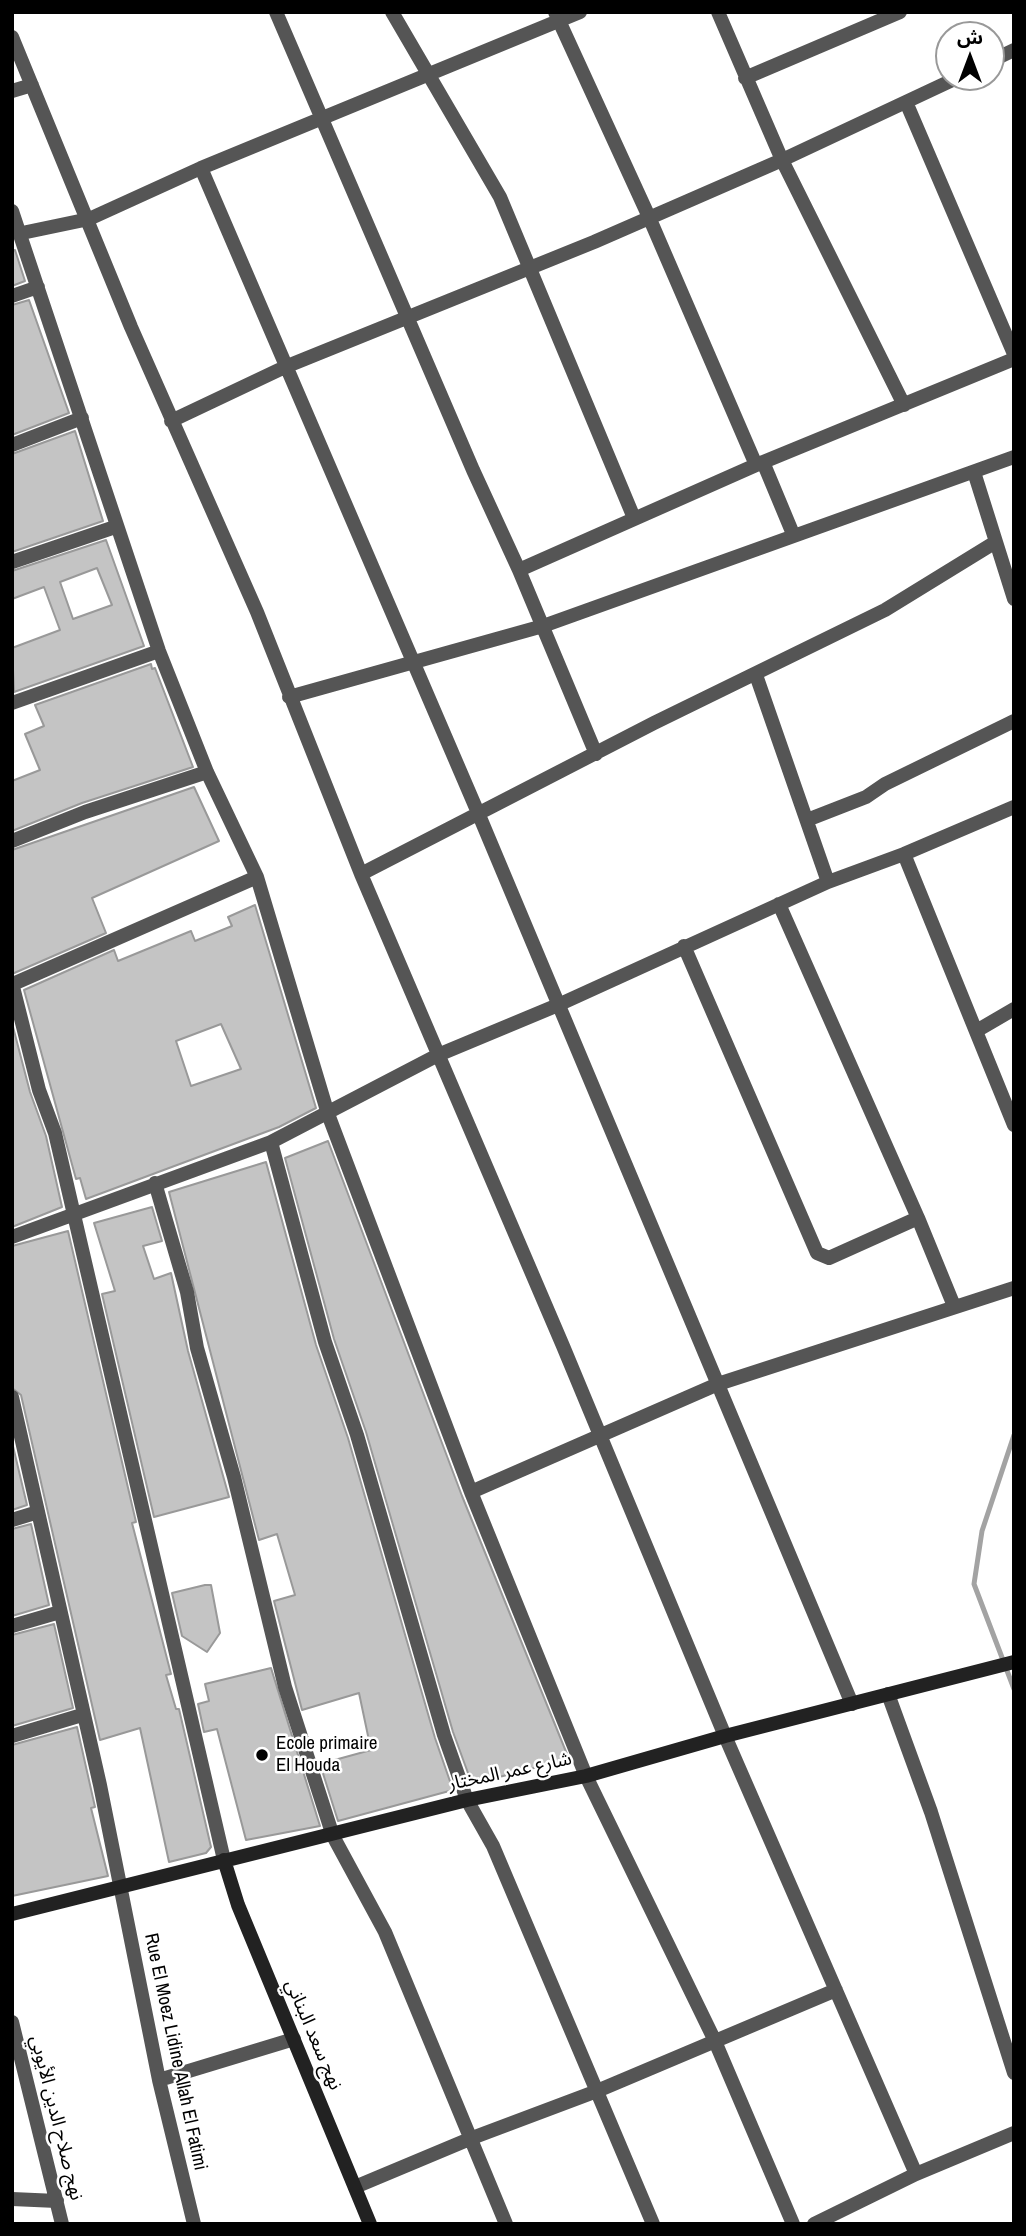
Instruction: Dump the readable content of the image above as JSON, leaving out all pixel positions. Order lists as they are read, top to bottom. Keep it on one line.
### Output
{"streets":{"street":["شارع عمر المختار","نهج سعد البناني","Rue El Moez Lidine Allah El Fatimi","نهج صلاح الدين الأيوبي"]},"crossings":[["شارع عمر المختار","نهج سعد البناني"],["شارع عمر المختار","Rue El Moez Lidine Allah El Fatimi"]],"places":["Ecole primaire El Houda"],"north":"top"}
